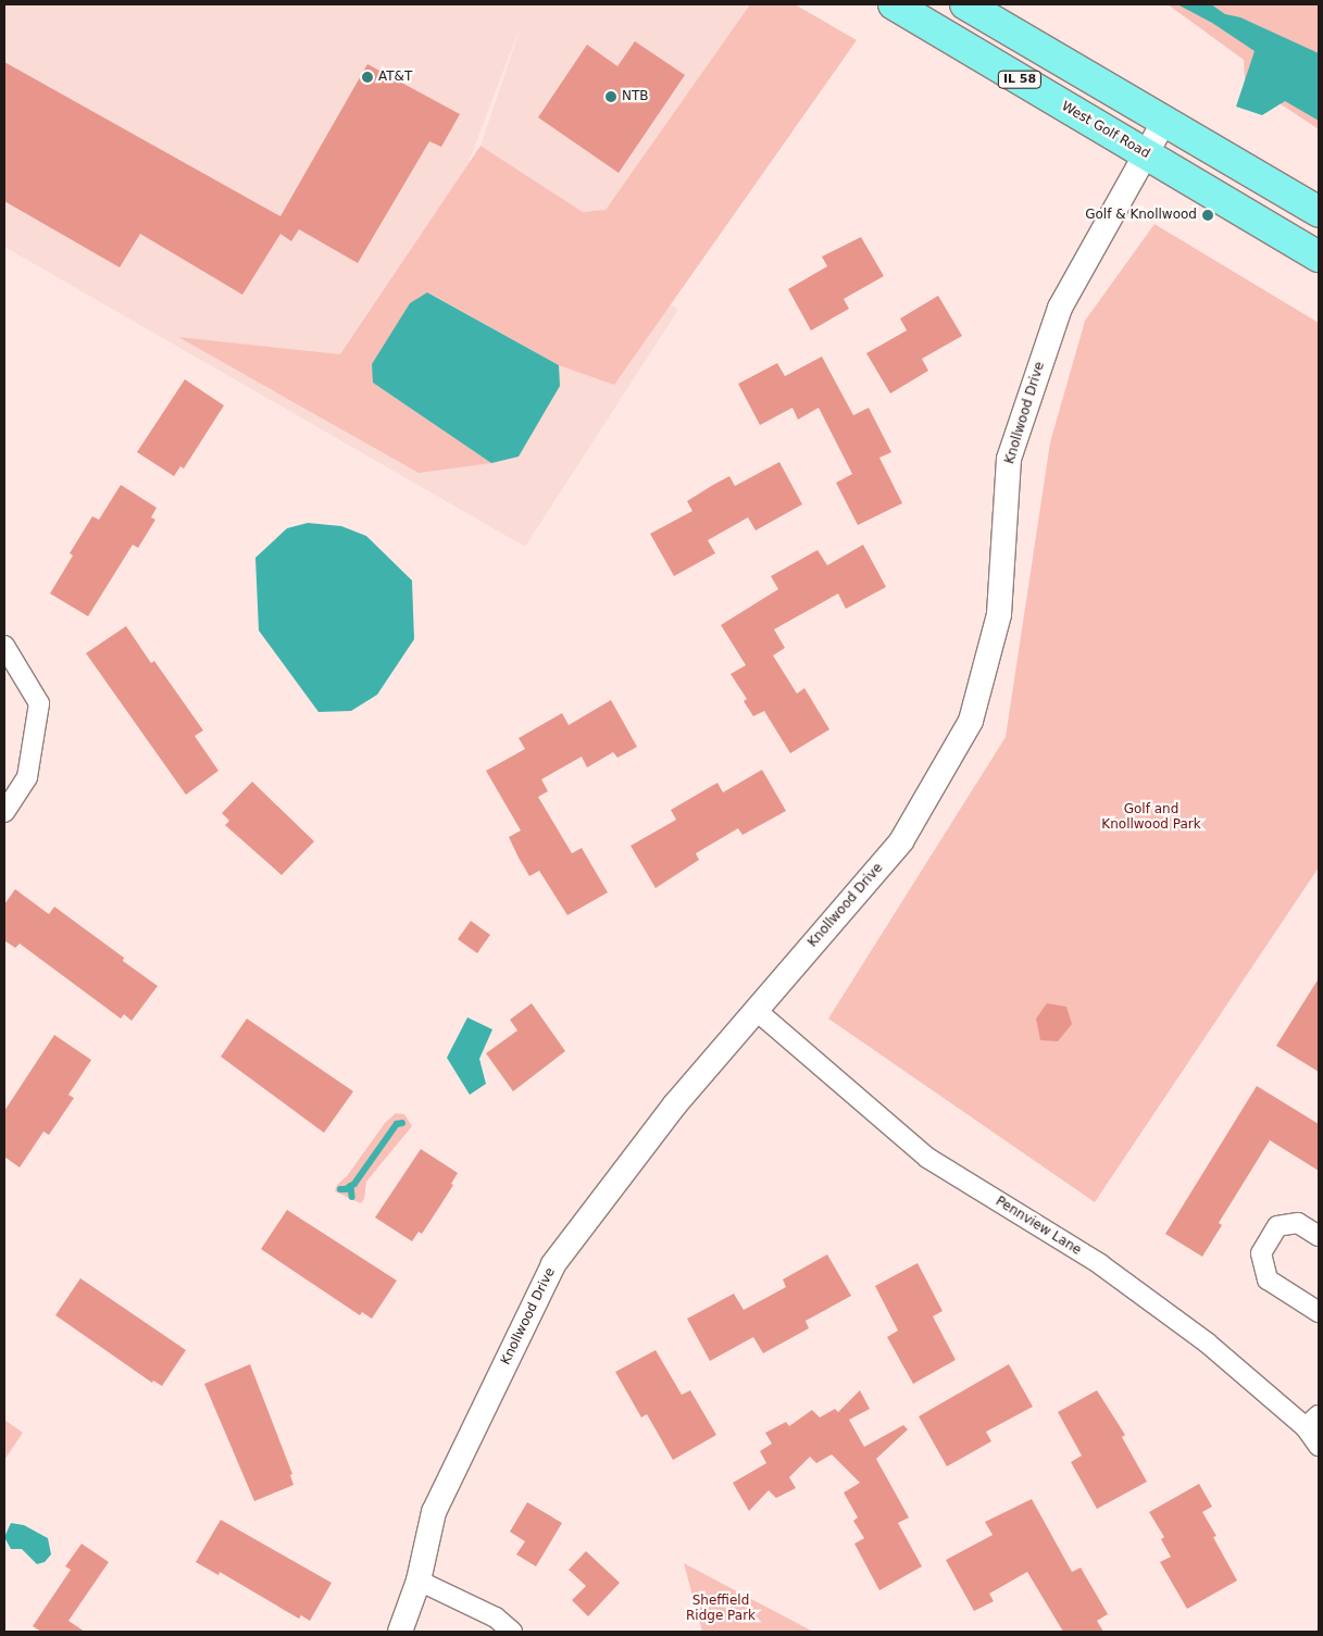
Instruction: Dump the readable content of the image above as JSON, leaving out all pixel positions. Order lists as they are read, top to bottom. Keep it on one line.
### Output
{"streets":{"main road":["IL 58","West Golf Road"],"street":["Knollwood Drive","Pennview Lane"]},"crossings":[["IL 58","Knollwood Drive"],["West Golf Road","Knollwood Drive"],["Knollwood Drive","Pennview Lane"]],"parks":["Golf and Knollwood Park","Sheffield Ridge Park"],"places":["AT&T","NTB","Golf & Knollwood"]}
